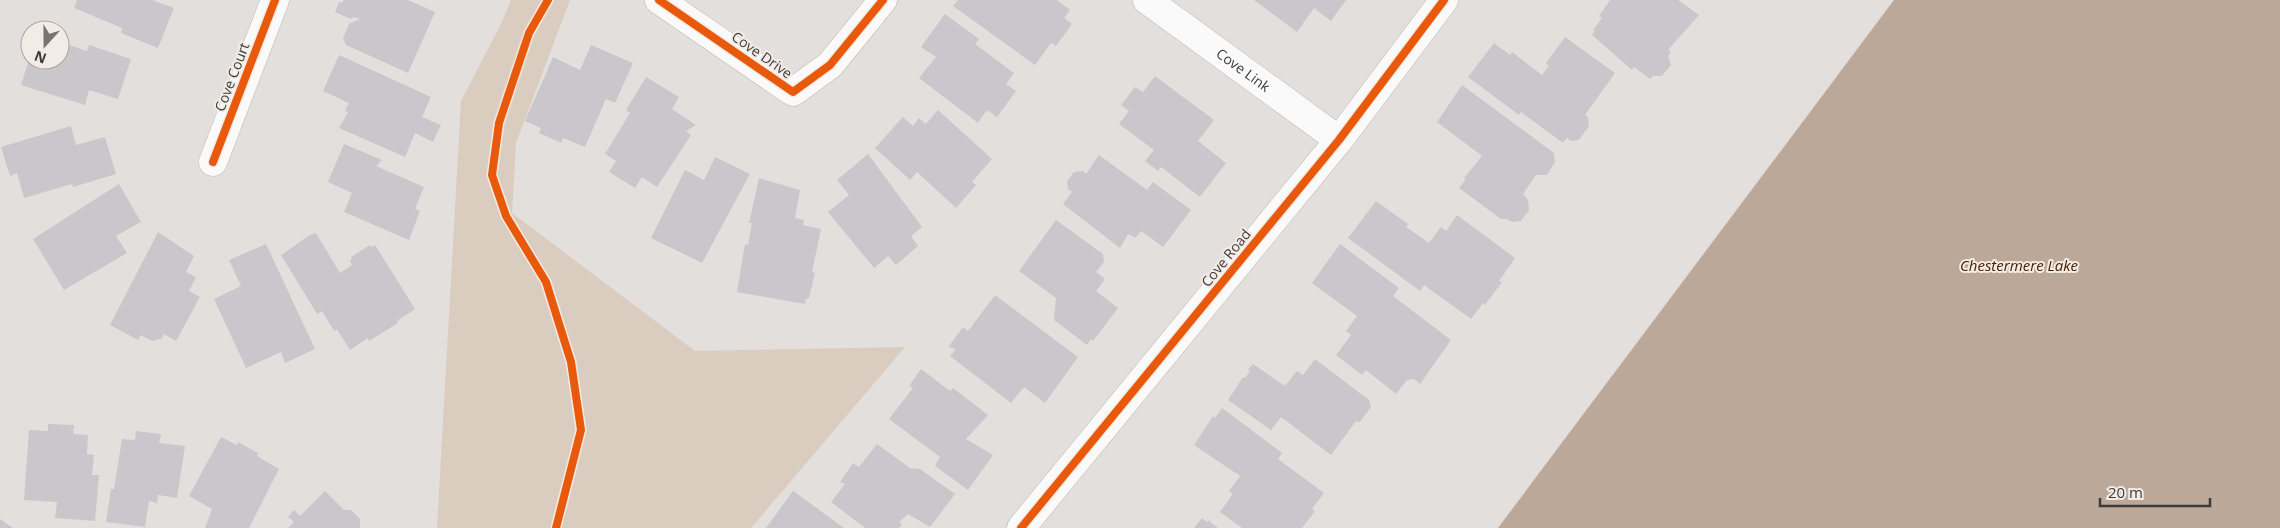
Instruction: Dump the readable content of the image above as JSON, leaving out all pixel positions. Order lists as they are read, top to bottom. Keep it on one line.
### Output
{"streets":{"street":["Cove Drive","Cove Link","Cove Court","Cove Road"]},"crossings":[["Cove Link","Cove Road"]],"water":["Chestermere Lake"],"scale_bar":"20 m","north":"bottom"}
